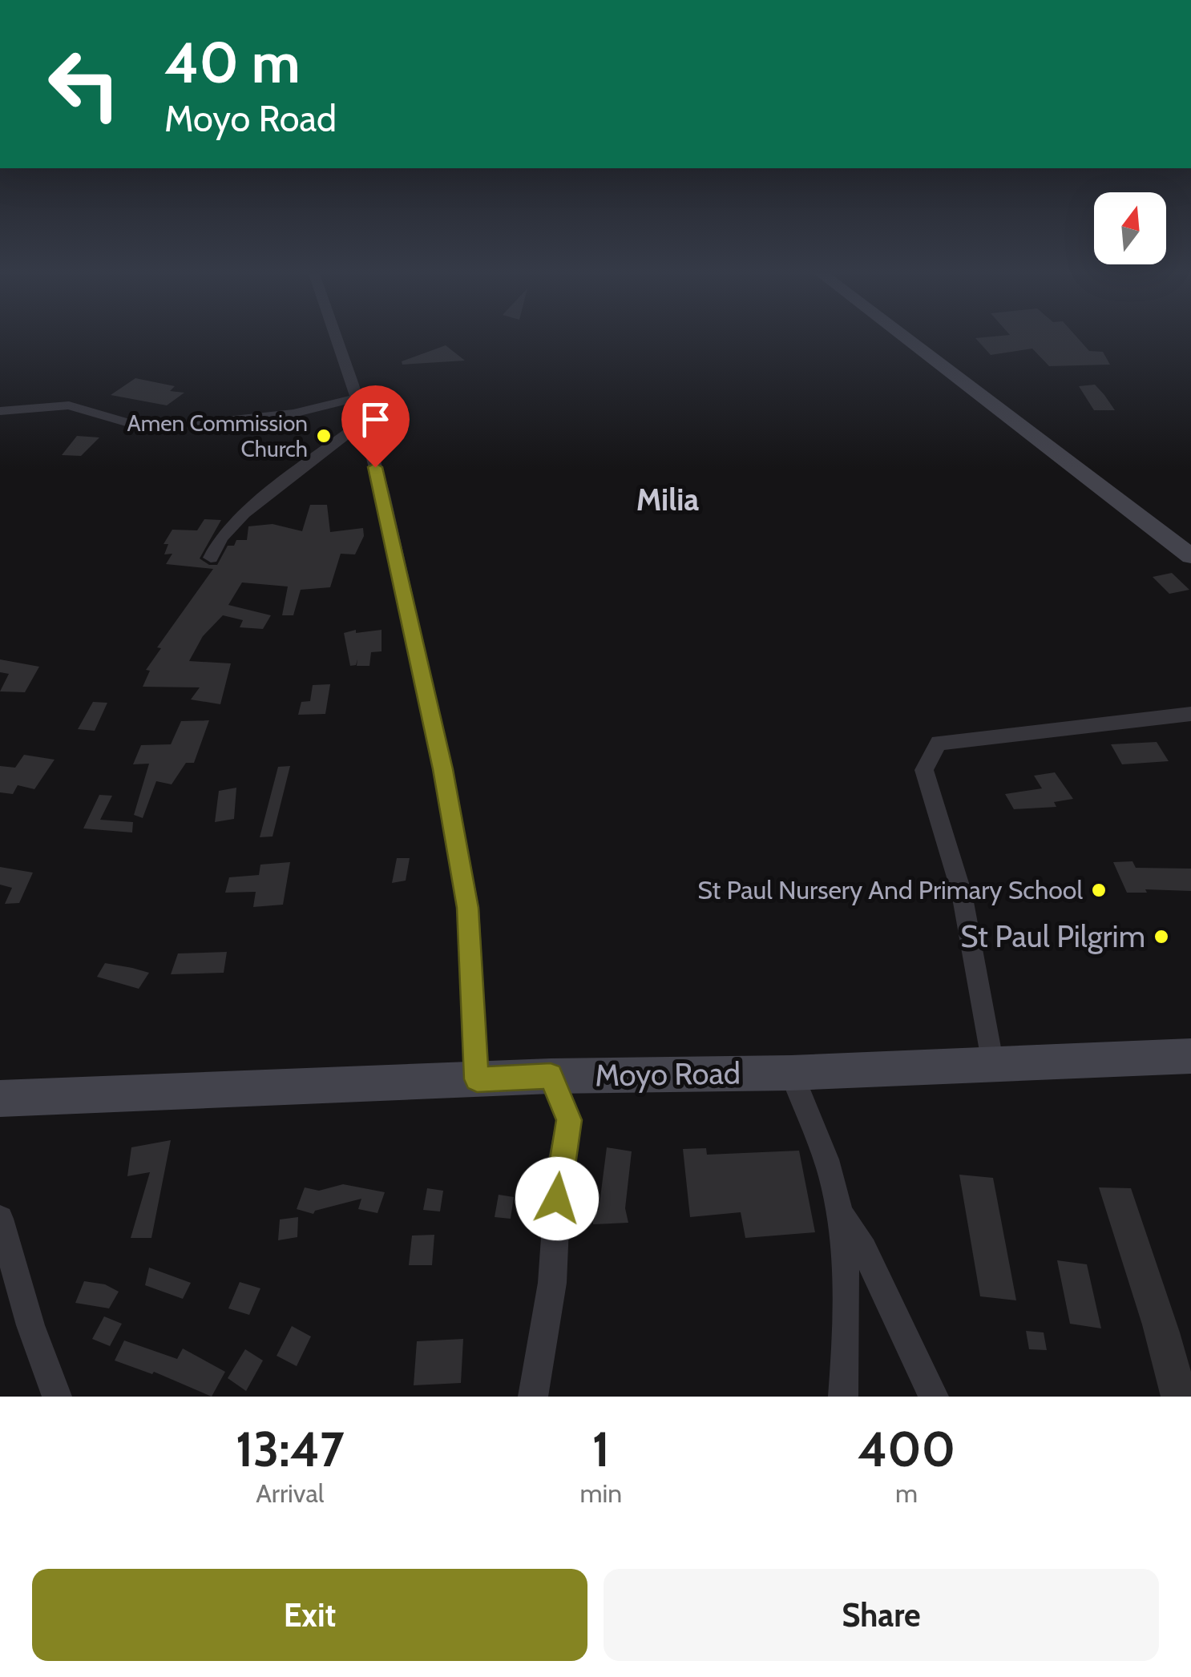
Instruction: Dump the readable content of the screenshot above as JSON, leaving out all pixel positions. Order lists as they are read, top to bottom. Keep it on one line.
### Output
{"streets":{"main road":["Moyo Road"]},"districts":["Milia"],"places":["Amen Commission Church","St Paul Nursery And Primary School","St Paul Pilgrim"],"north":"top","page":{"turn":["40 m","Moyo Road"],"eta":["13:47","Arrival","1","min","400","m"],"buttons":["Exit","Share"]}}
